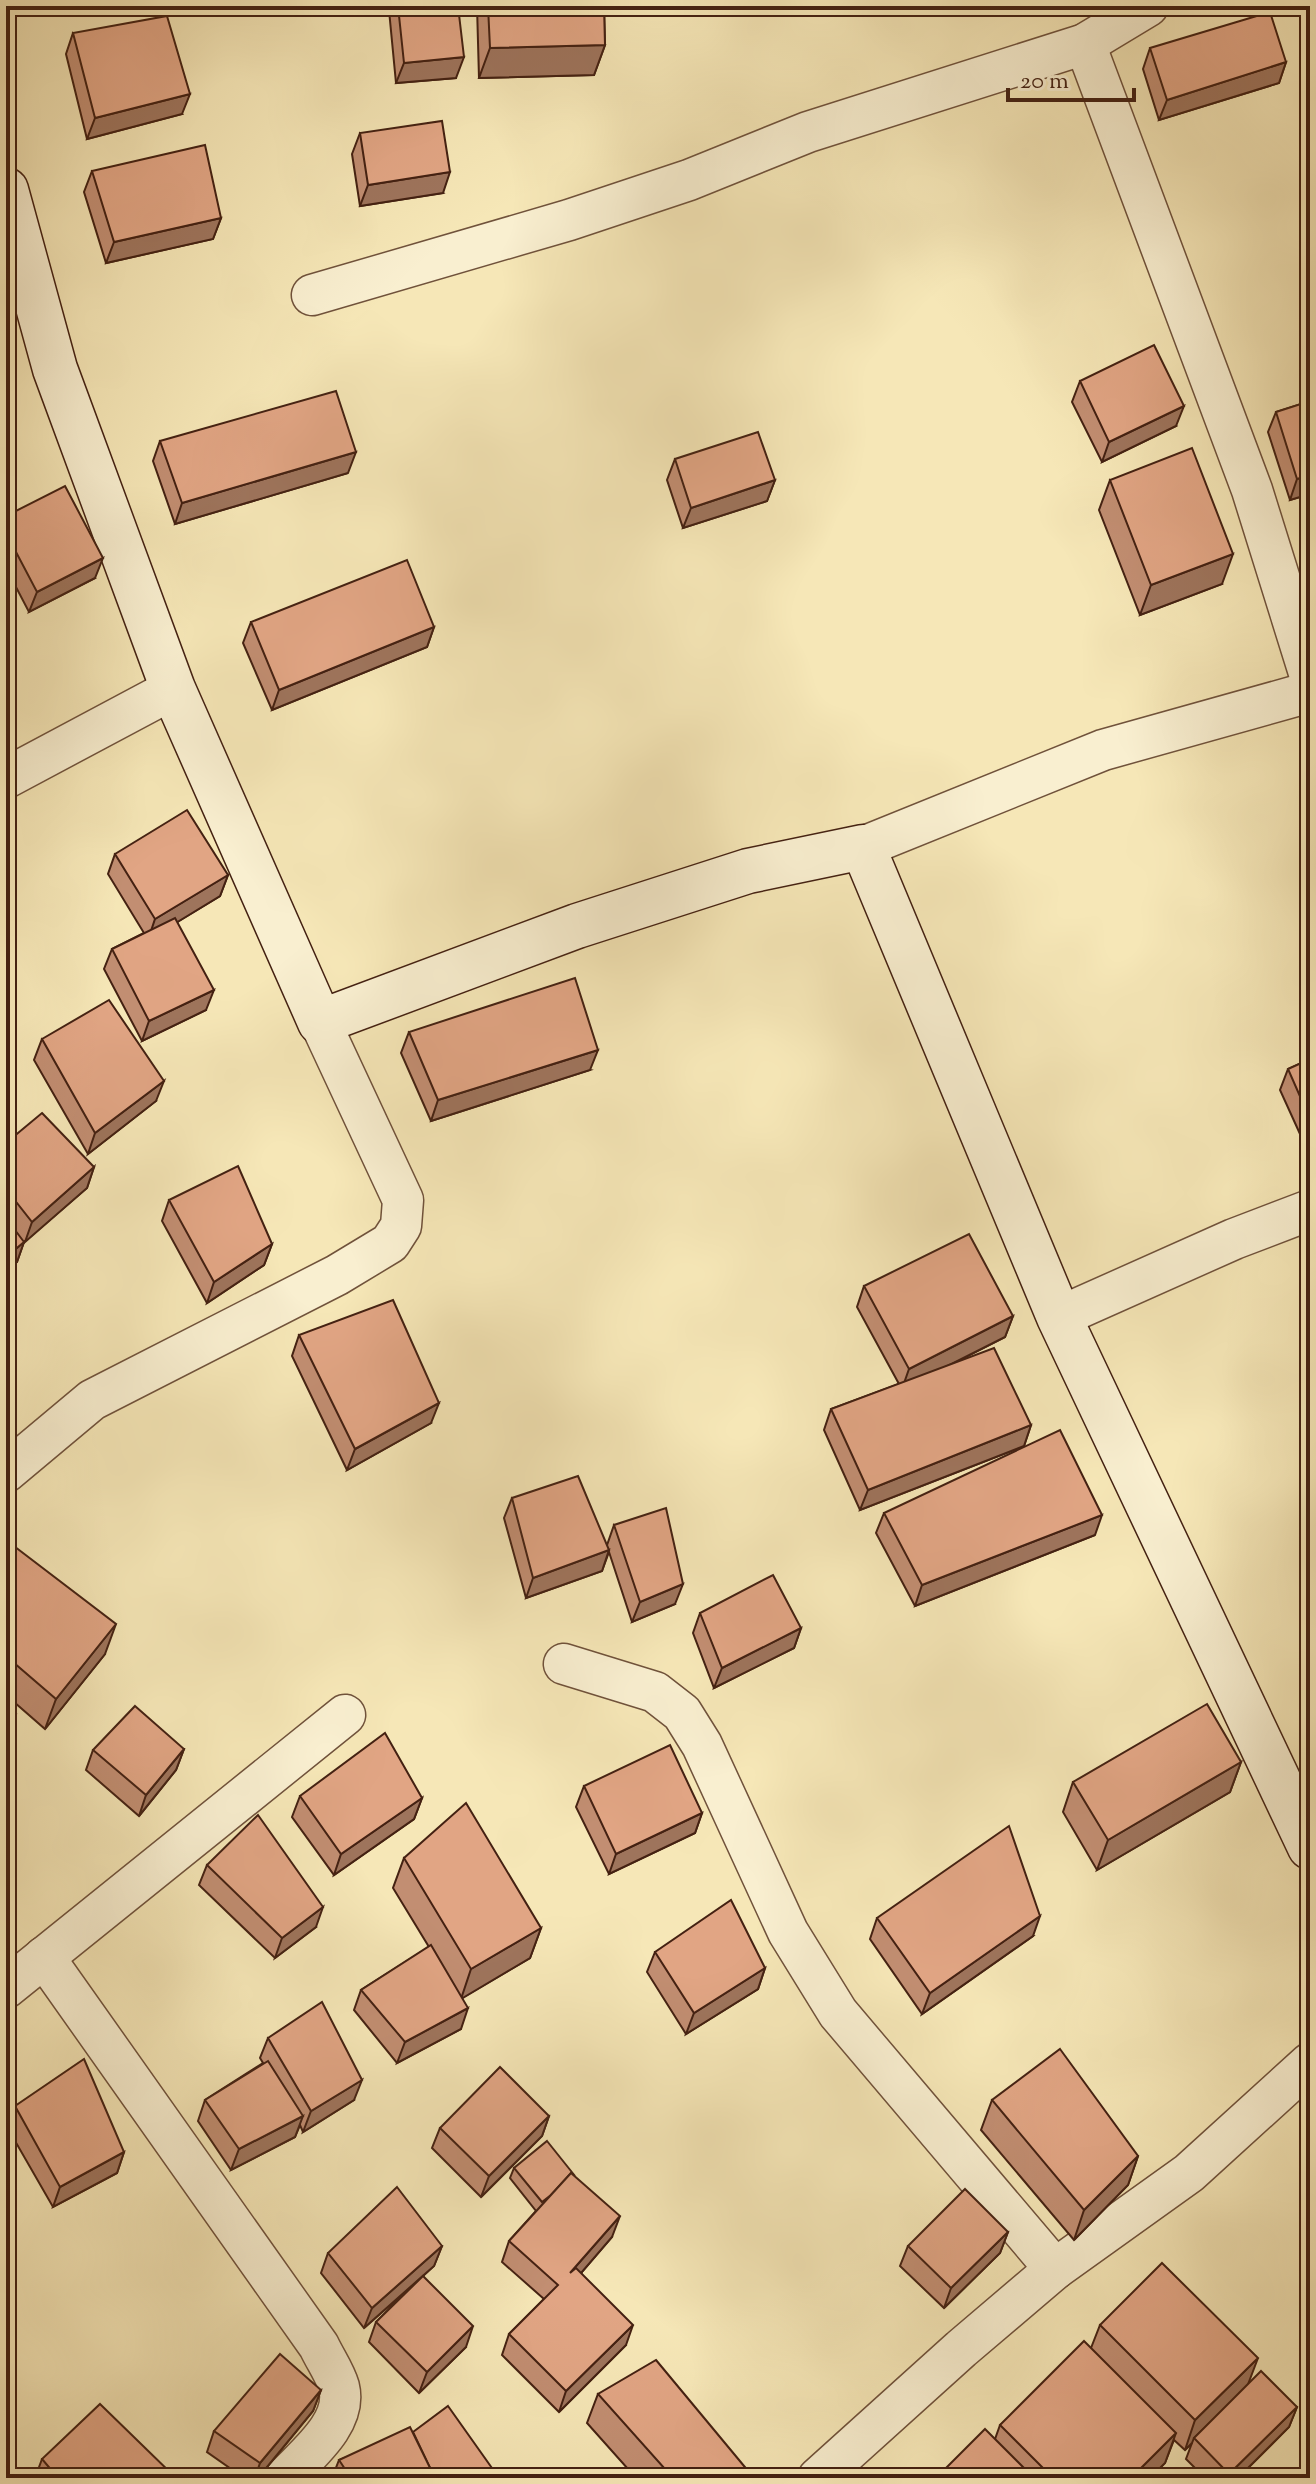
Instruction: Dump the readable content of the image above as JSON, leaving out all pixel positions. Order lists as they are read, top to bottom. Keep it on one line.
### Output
{"scale_bar":"20 m"}
